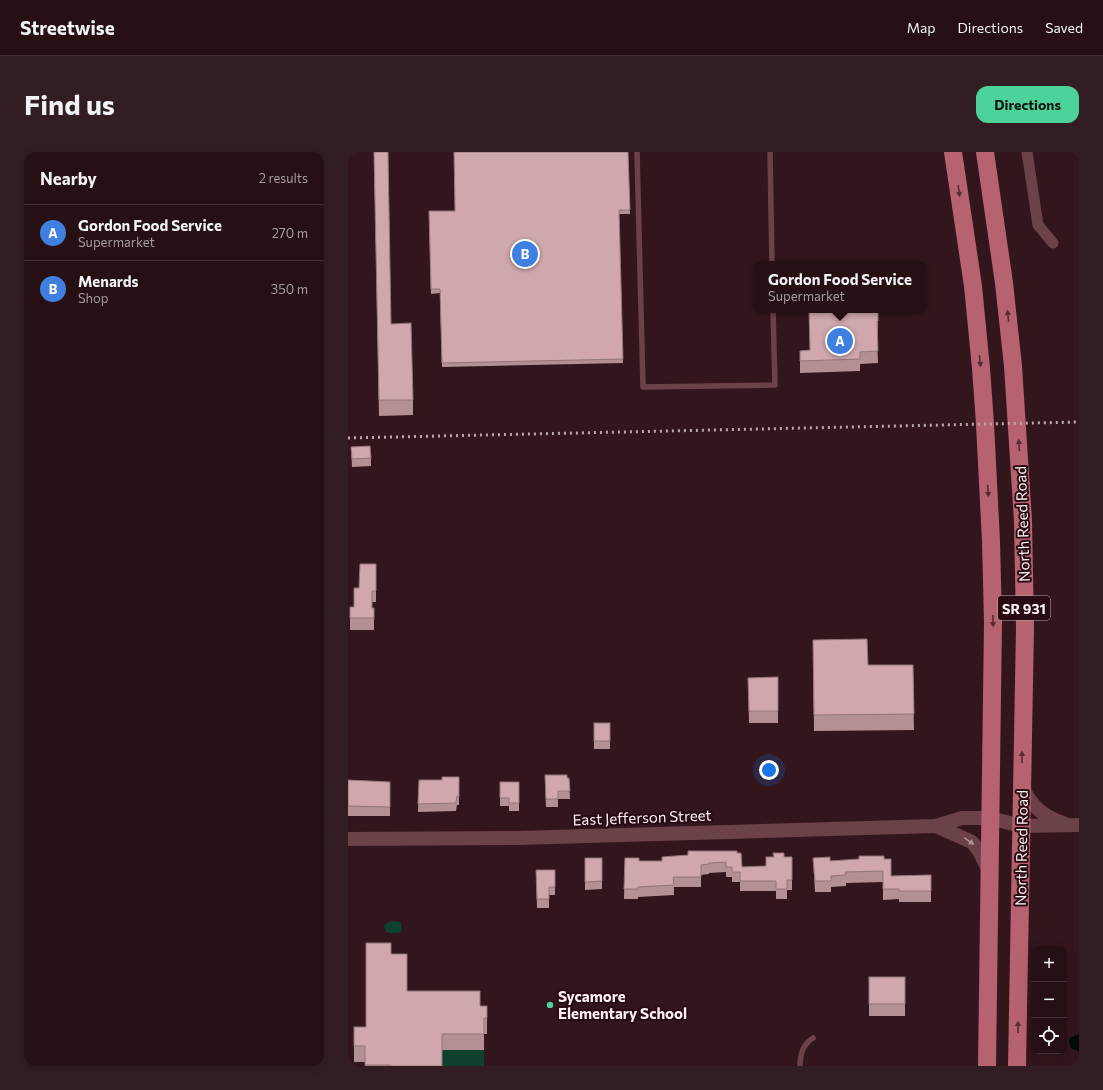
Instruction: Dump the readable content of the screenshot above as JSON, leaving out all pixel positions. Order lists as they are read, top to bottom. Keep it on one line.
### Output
{"streets":{"main road":["North Reed Road","SR 931"],"street":["East Jefferson Street"]},"crossings":[["North Reed Road","East Jefferson Street"],["SR 931","East Jefferson Street"]],"places":["Sycamore Elementary School"],"page":{"header":"Streetwise","nav":["Map","Directions","Saved"],"buttons":"Directions","title":"Find us","heading":["Nearby","2 results"],"list":[{"mark":"A","name":"Gordon Food Service","note":"Supermarket","value":"270 m"},{"mark":"B","name":"Menards","note":"Shop","value":"350 m"}],"pins":["B","A"],"popup":["Gordon Food Service","Supermarket"],"map_buttons":["+","−"]}}
